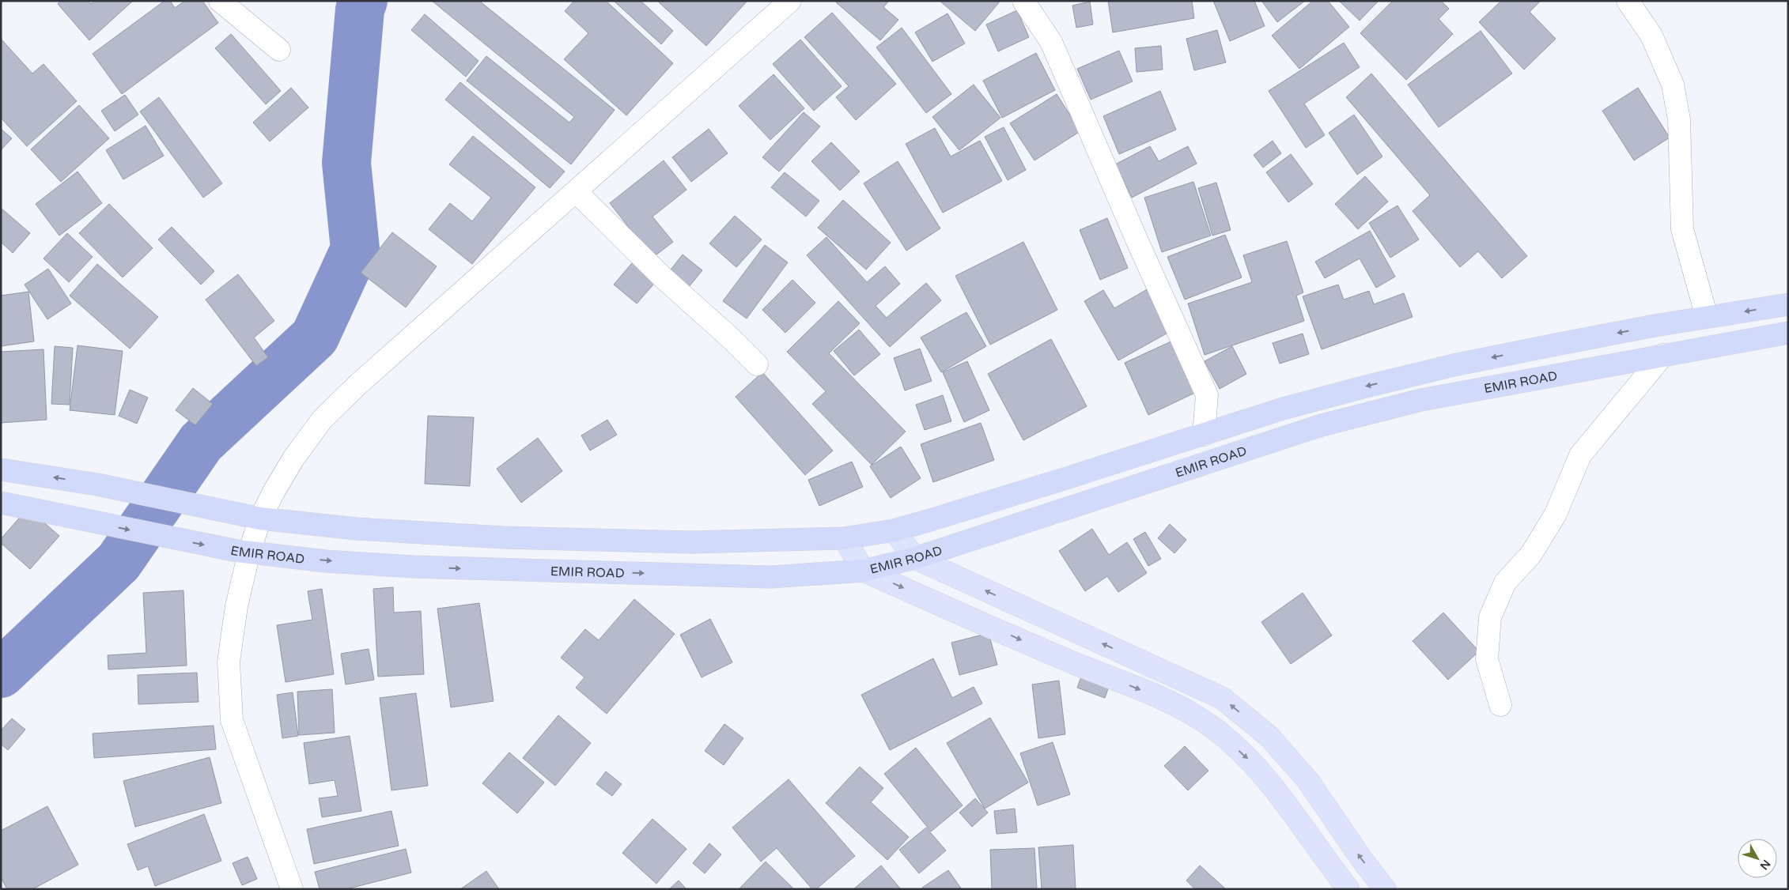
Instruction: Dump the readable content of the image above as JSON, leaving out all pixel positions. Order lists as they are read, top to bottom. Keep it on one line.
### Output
{"streets":{"highway":["EMIR ROAD"]},"north":"bottom right"}
